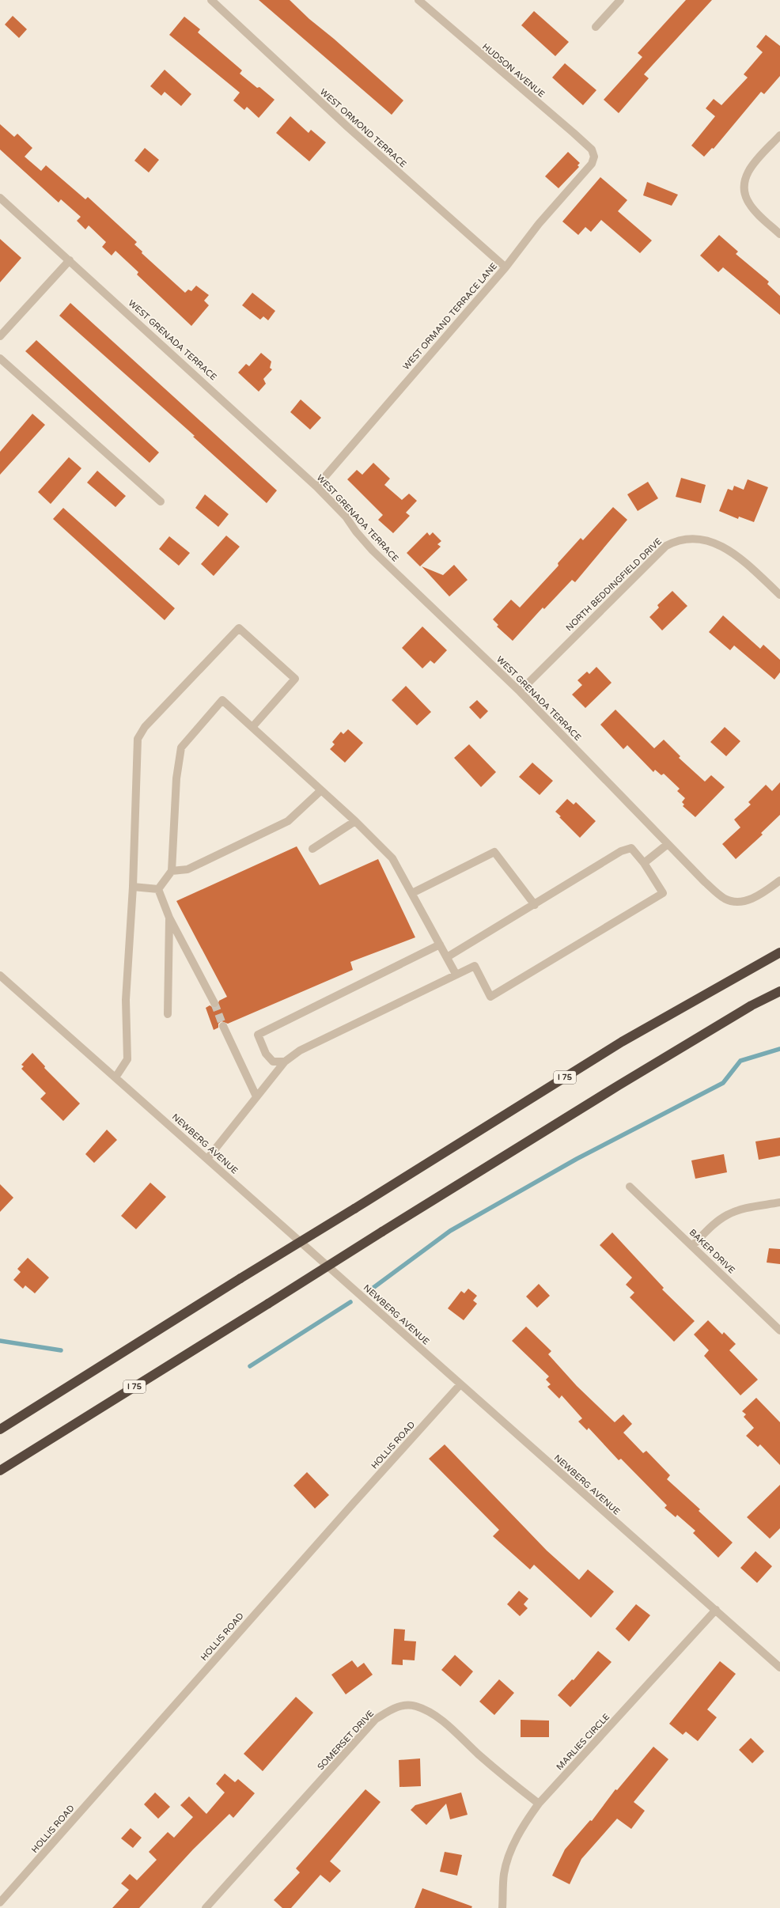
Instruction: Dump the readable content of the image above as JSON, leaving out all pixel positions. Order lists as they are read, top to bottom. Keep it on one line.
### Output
{"streets":{"highway":["I 75"],"street":["HUDSON AVENUE","WEST ORMOND TERRACE","WEST ORMAND TERRACE LANE","WEST GRENADA TERRACE","NORTH BEDDINGFIELD DRIVE","NEWBERG AVENUE","BAKER DRIVE","HOLLIS ROAD","SOMERSET DRIVE","MARLIES CIRCLE"]},"crossings":[["HUDSON AVENUE","WEST ORMAND TERRACE LANE"],["WEST ORMOND TERRACE","WEST ORMAND TERRACE LANE"],["WEST ORMAND TERRACE LANE","WEST GRENADA TERRACE"],["WEST GRENADA TERRACE","NORTH BEDDINGFIELD DRIVE"],["NEWBERG AVENUE","HOLLIS ROAD"],["NEWBERG AVENUE","MARLIES CIRCLE"],["SOMERSET DRIVE","MARLIES CIRCLE"]]}
